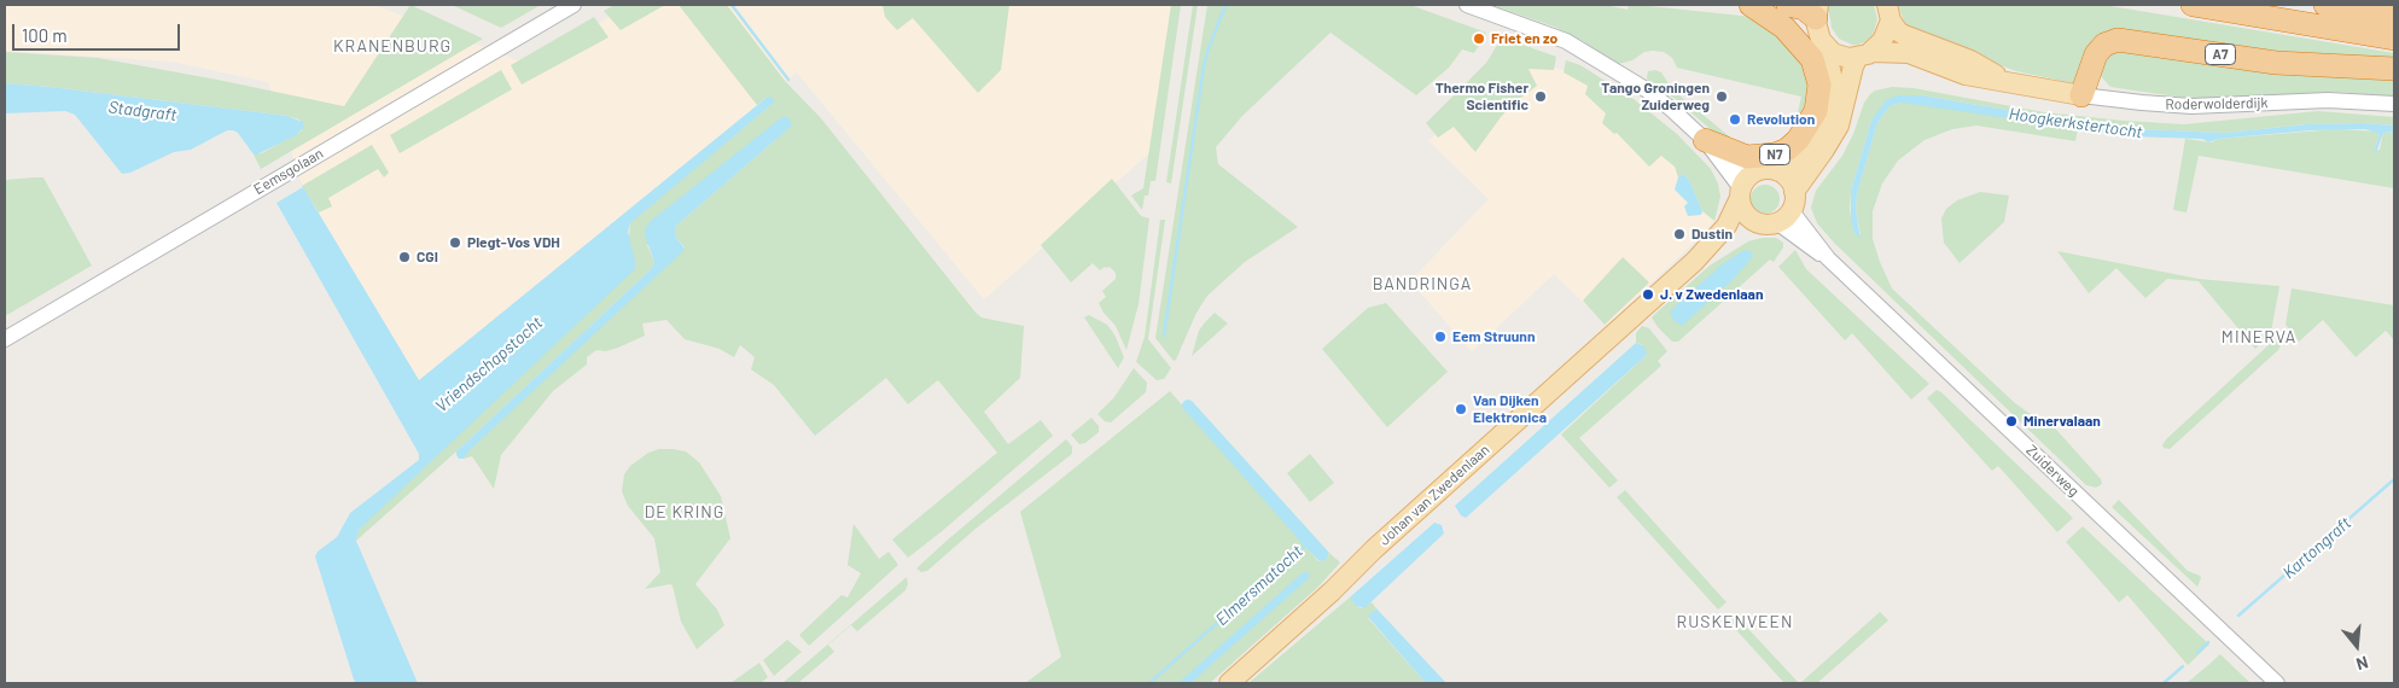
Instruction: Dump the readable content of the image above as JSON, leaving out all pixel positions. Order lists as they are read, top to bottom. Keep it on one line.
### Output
{"streets":{"highway":["A7","N7"],"main road":["Roderwolderdijk","Johan van Zwedenlaan"],"street":["Eemsgolaan","Zuiderweg"]},"crossings":[["A7","Roderwolderdijk"],["Zuiderweg","Johan van Zwedenlaan"]],"districts":["KRANENBURG","BANDRINGA","MINERVA","DE KRING","RUSKENVEEN"],"water":["Stadgraft","Hoogkerkstertocht","Vriendschapstocht","Kartongraft","Elmersmatocht"],"places":["Friet en zo","Thermo Fisher Scientific","Tango Groningen Zuiderweg","Revolution","Dustin","Plegt-Vos VDH","CGI","J. v Zwedenlaan","Eem Struunn","Van Dijken Elektronica","Minervalaan"],"scale_bar":"100 m","north":"bottom"}
